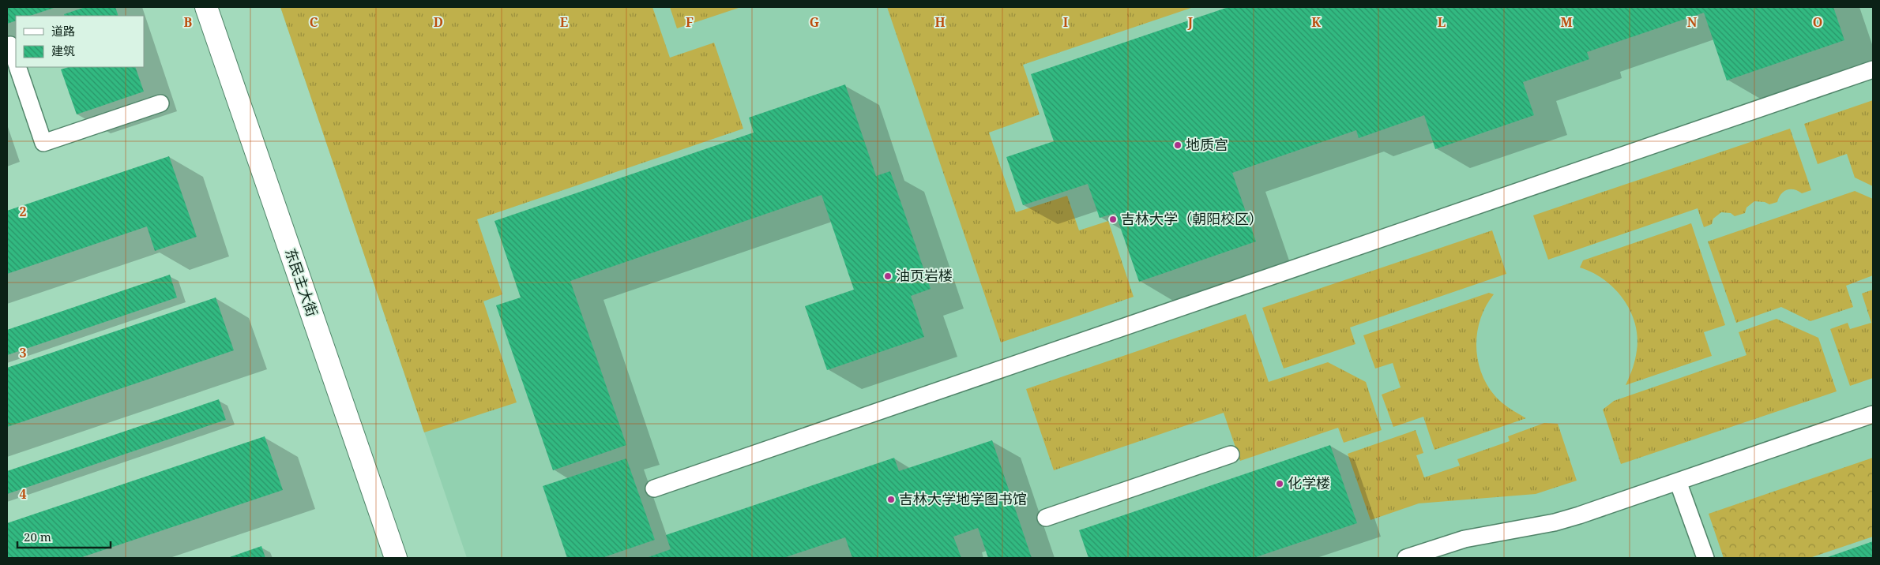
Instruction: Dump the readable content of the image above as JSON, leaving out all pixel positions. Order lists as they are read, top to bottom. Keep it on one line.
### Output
{"streets":{"main road":["东民主大街"]},"places":["地质宫","吉林大学（朝阳校区）","油页岩楼","化学楼","吉林大学地学图书馆"],"legend":["道路","建筑"],"scale_bar":"20 m","grid":{"columns":["B","C","D","E","F","G","H","I","J","K","L","M","N","O"],"rows":["2","3","4"]}}
